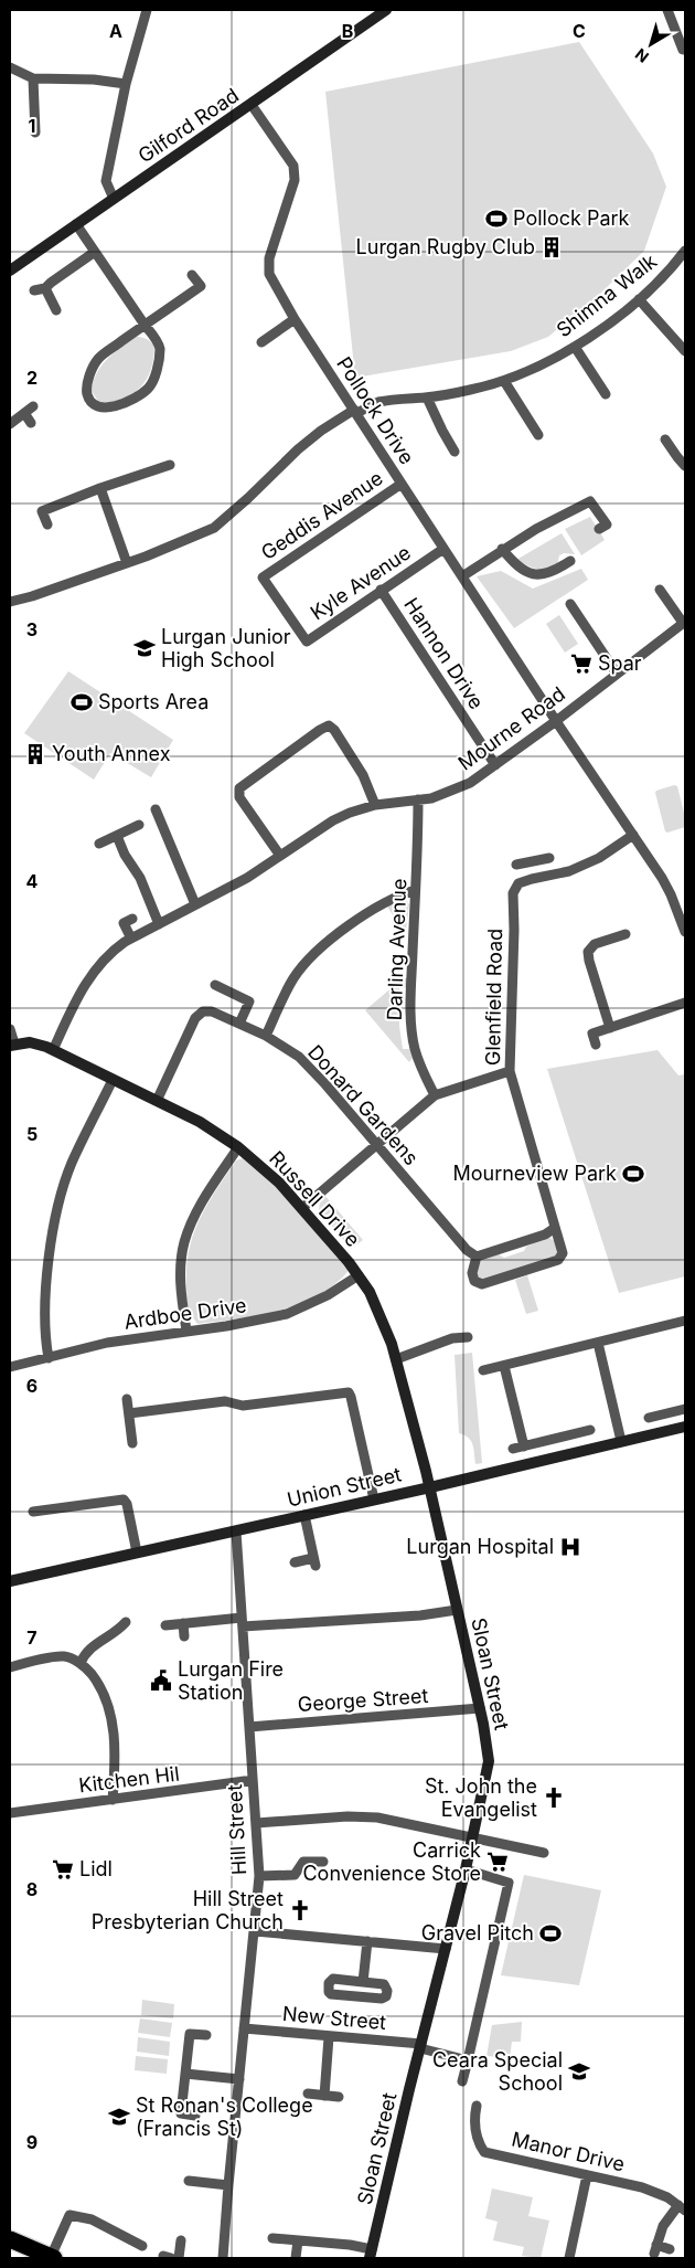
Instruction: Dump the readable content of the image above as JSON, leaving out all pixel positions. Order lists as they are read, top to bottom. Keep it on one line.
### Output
{"streets":{"street":["Gilford Road","Shimna Walk","Pollock Drive","Geddis Avenue","Kyle Avenue","Hannon Drive","Mourne Road","Darling Avenue","Glenfield Road","Donard Gardens","Russell Drive","Ardboe Drive","Union Street","Sloan Street","George Street","Kitchen Hil","Hill Street","New Street","Manor Drive"]},"crossings":[["Gilford Road","Pollock Drive"],["Shimna Walk","Pollock Drive"],["Pollock Drive","Geddis Avenue"],["Pollock Drive","Kyle Avenue"],["Pollock Drive","Mourne Road"],["Pollock Drive","Glenfield Road"],["Geddis Avenue","Kyle Avenue"],["Kyle Avenue","Hannon Drive"],["Hannon Drive","Mourne Road"],["Mourne Road","Darling Avenue"],["Mourne Road","Russell Drive"],["Glenfield Road","Donard Gardens"],["Donard Gardens","Russell Drive"],["Russell Drive","Ardboe Drive"],["Russell Drive","Union Street"],["Russell Drive","Sloan Street"],["Union Street","Sloan Street"],["Union Street","Hill Street"],["Sloan Street","George Street"],["Sloan Street","New Street"],["George Street","Hill Street"],["Kitchen Hil","Hill Street"],["Hill Street","New Street"]],"places":{"sports":["Pollock Park","Sports Area","Mourneview Park","Gravel Pitch"],"building":["Lurgan Rugby Club","Youth Annex"],"school or university":["Lurgan Junior High School","Ceara Special School","St Ronan's College (Francis St)"],"supermarket":["Spar","Carrick Convenience Store","Lidl"],"hospital":["Lurgan Hospital"],"public building":["Lurgan Fire Station"],"church":["St. John the Evangelist","Hill Street Presbyterian Church"]},"north":"bottom left","grid":{"columns":["A","B","C"],"rows":["1","2","3","4","5","6","7","8","9"]}}
